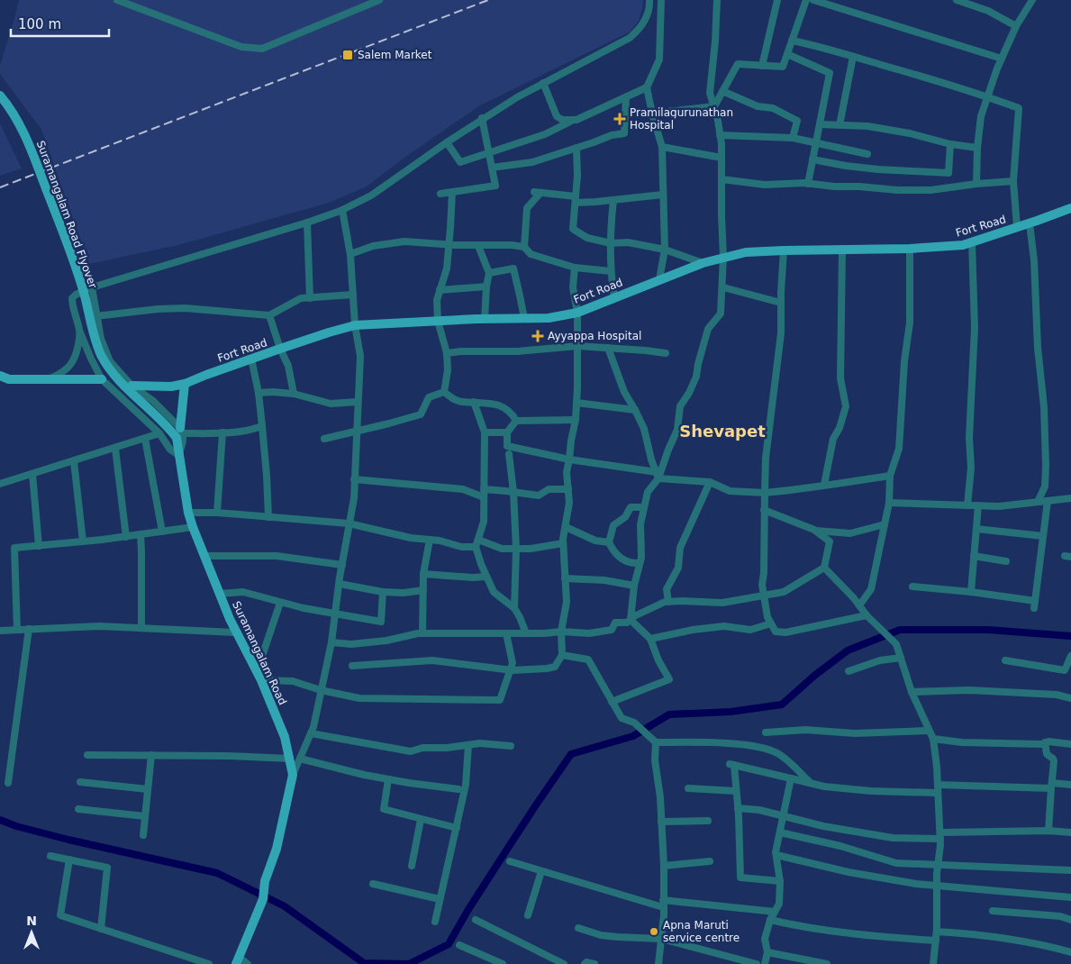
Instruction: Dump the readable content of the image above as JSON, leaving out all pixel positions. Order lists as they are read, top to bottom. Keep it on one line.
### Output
{"streets":{"main road":["Suramangalam Road Flyover","Fort Road","Suramangalam Road"]},"crossings":[["Suramangalam Road Flyover","Suramangalam Road"]],"districts":["Shevapet"],"places":{"transit":["Salem Market"],"health":["Pramilagurunathan Hospital","Ayyappa Hospital"],"other":["Apna Maruti service centre"]},"scale_bar":"100 m","north":"top"}
